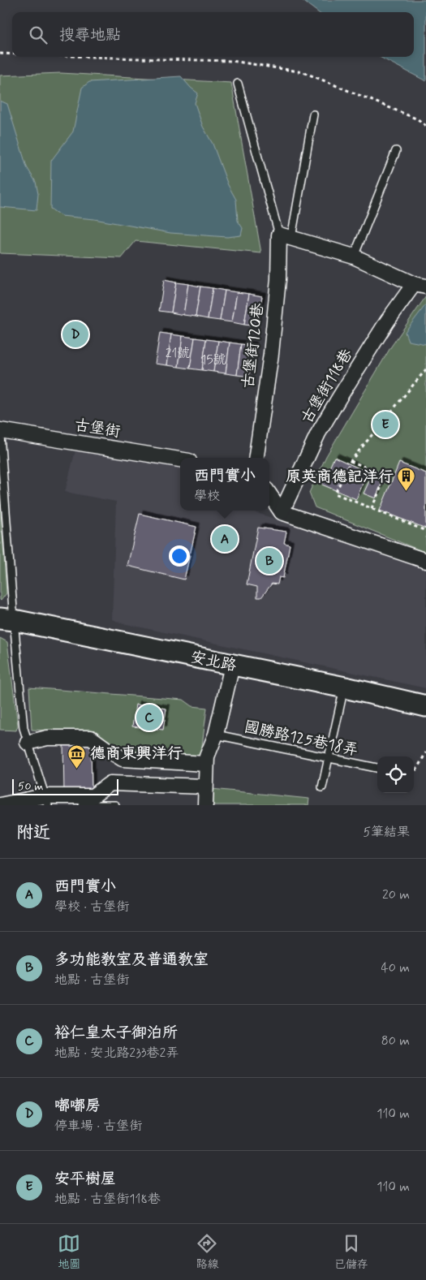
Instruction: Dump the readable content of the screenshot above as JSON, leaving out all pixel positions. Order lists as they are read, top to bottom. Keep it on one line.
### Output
{"streets":{"street":["古堡街120巷","古堡街118巷","古堡街","安北路"],"lane":["國勝路125巷18弄"]},"places":{"building":["原英商德記洋行"],"museum":["德商東興洋行"]},"house_numbers":["21號","15號"],"scale_bar":"50 m","page":{"search":"搜尋地點","pins":["D","E","A","B","C"],"popup":["西門實小","學校"],"scale":"50 m","heading":["附近","5筆結果"],"list":[{"mark":"A","name":"西門實小","note":"學校 · 古堡街","value":"20 m"},{"mark":"B","name":"多功能教室及普通教室","note":"地點 · 古堡街","value":"40 m"},{"mark":"C","name":"裕仁皇太子御泊所","note":"地點 · 安北路233巷2弄","value":"80 m"},{"mark":"D","name":"嘟嘟房","note":"停車場 · 古堡街","value":"110 m"},{"mark":"E","name":"安平樹屋","note":"地點 · 古堡街118巷","value":"110 m"}],"nav":["地圖","路線","已儲存"]}}
